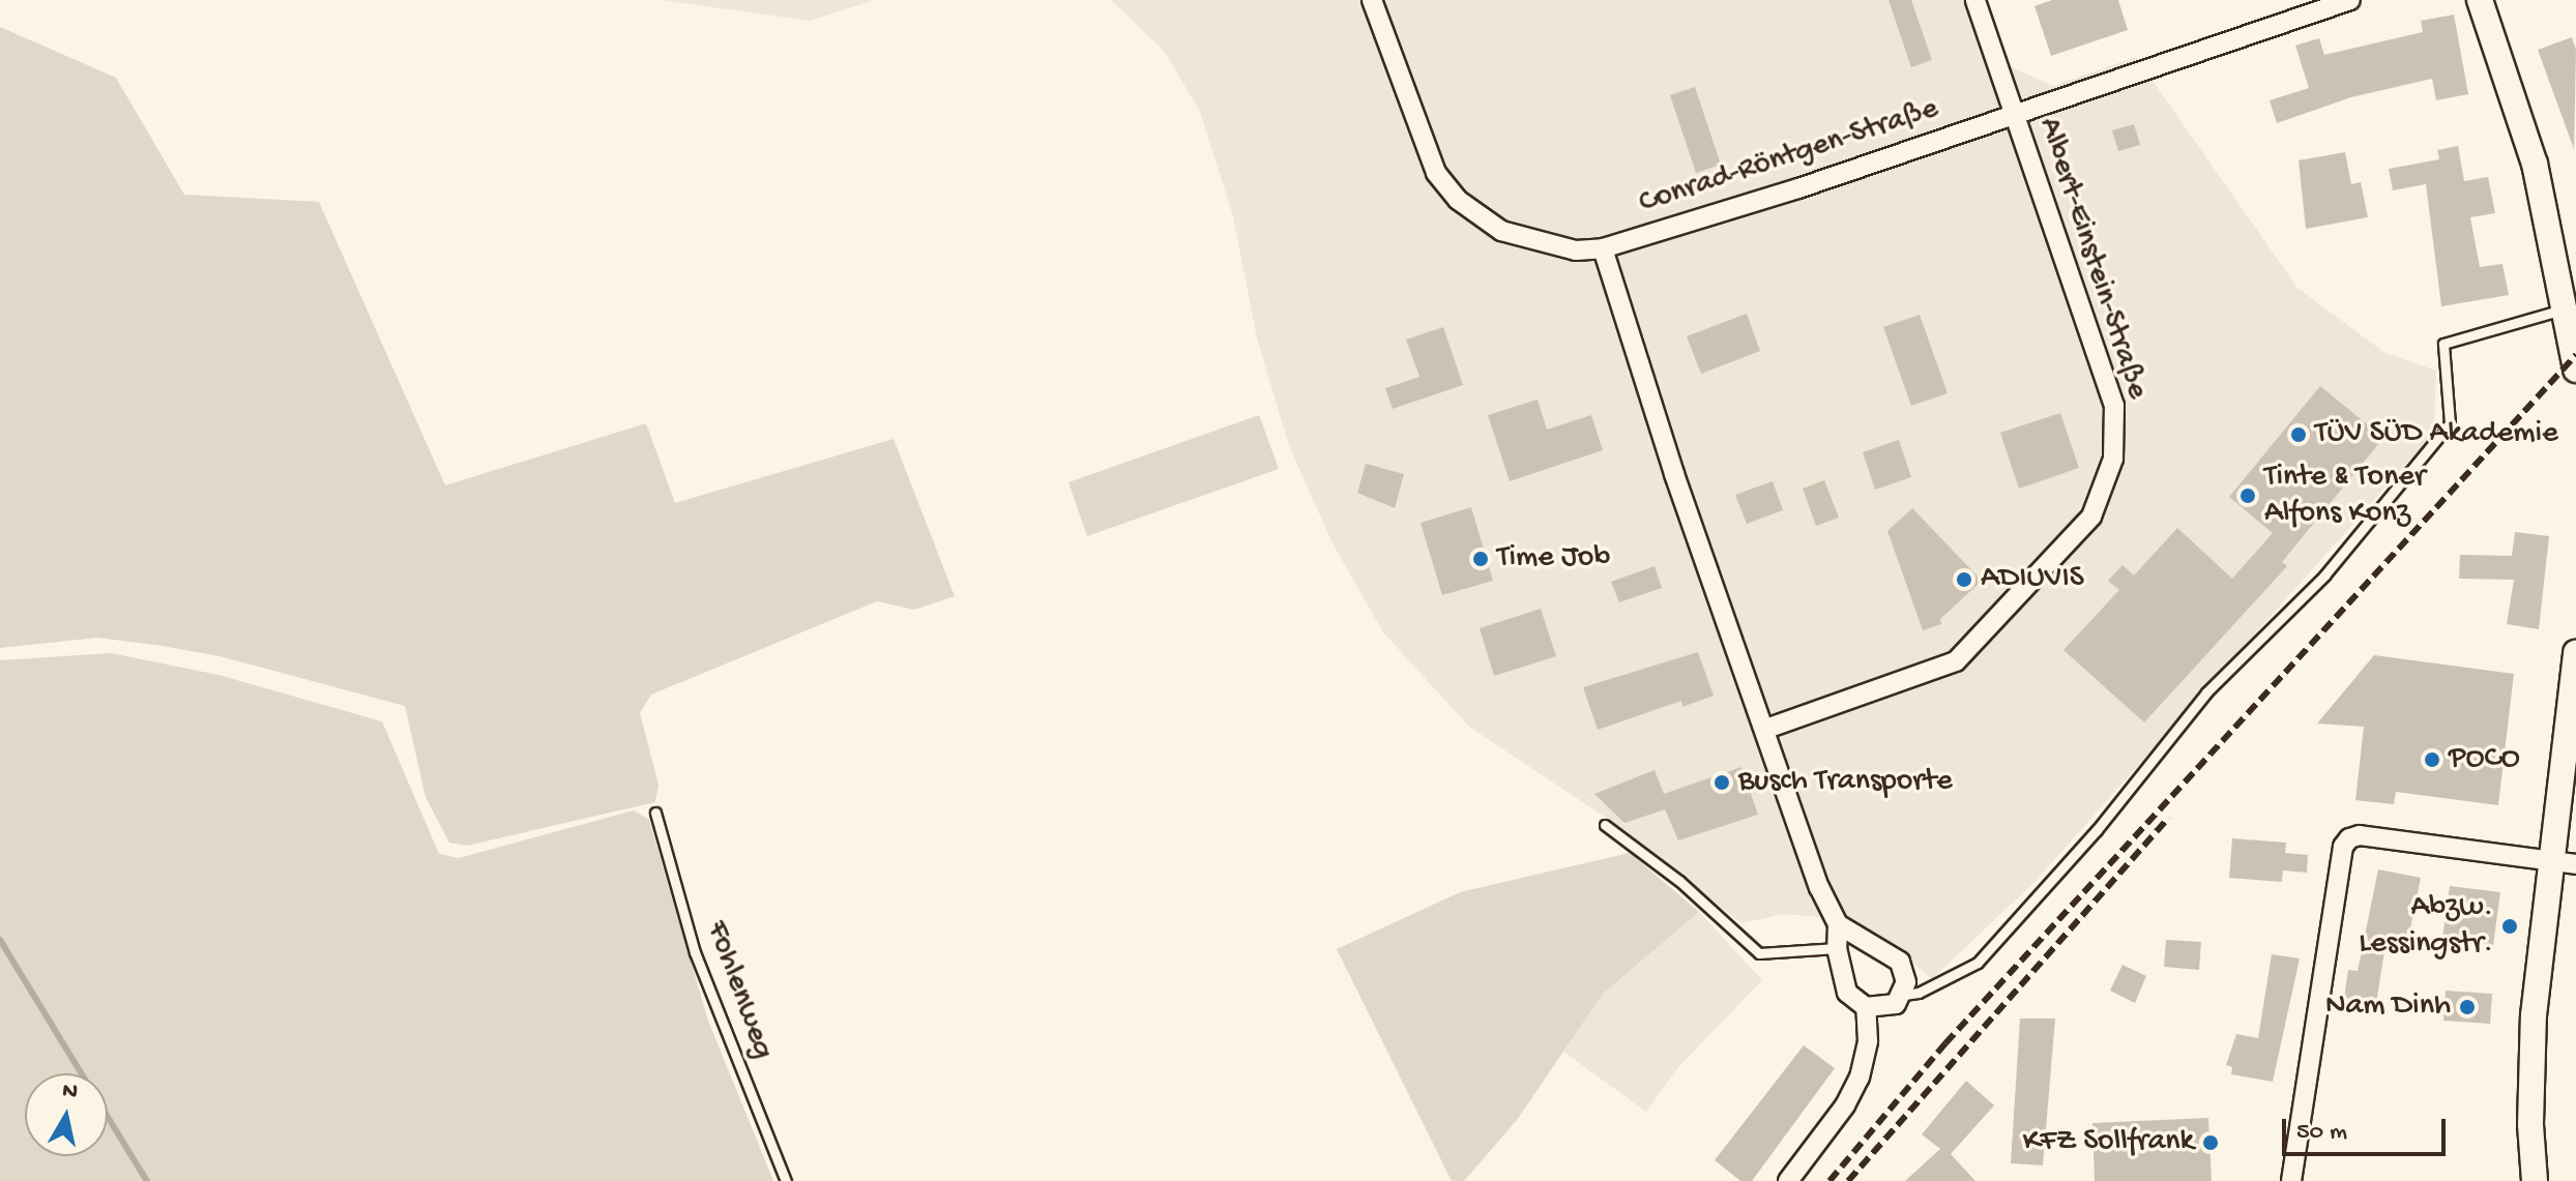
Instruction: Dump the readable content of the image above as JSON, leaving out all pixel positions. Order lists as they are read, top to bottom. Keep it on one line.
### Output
{"streets":{"street":["Conrad-Röntgen-Straße","Albert-Einstein-Straße"],"lane":["Fohlenweg"]},"crossings":[["Conrad-Röntgen-Straße","Albert-Einstein-Straße"]],"places":["TÜV SÜD Akademie","Tinte & Toner Alfons Konz","Time Job","ADIUVIS","POCO","Busch Transporte","Abzw. Lessingstr.","Nam Dinh","KFZ Sollfrank"],"scale_bar":"50 m","north":"top"}
